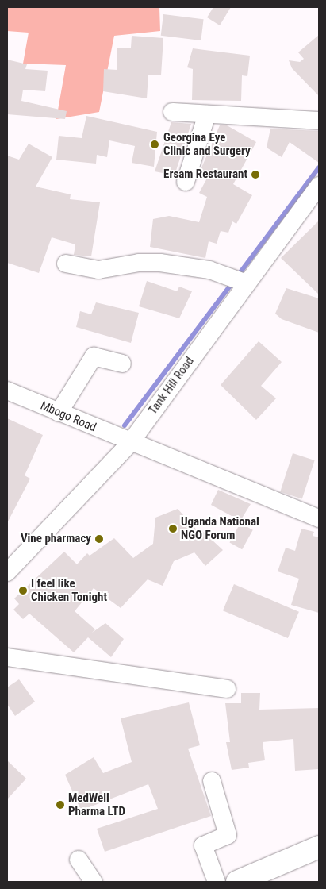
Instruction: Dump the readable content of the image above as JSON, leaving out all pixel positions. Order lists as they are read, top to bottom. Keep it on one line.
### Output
{"streets":{"street":["Tank Hill Road","Mbogo Road"]},"crossings":[["Tank Hill Road","Mbogo Road"]],"places":["Georgina Eye Clinic and Surgery","Ersam Restaurant","Uganda National NGO Forum","Vine pharmacy","I feel like Chicken Tonight","MedWell Pharma LTD"]}
